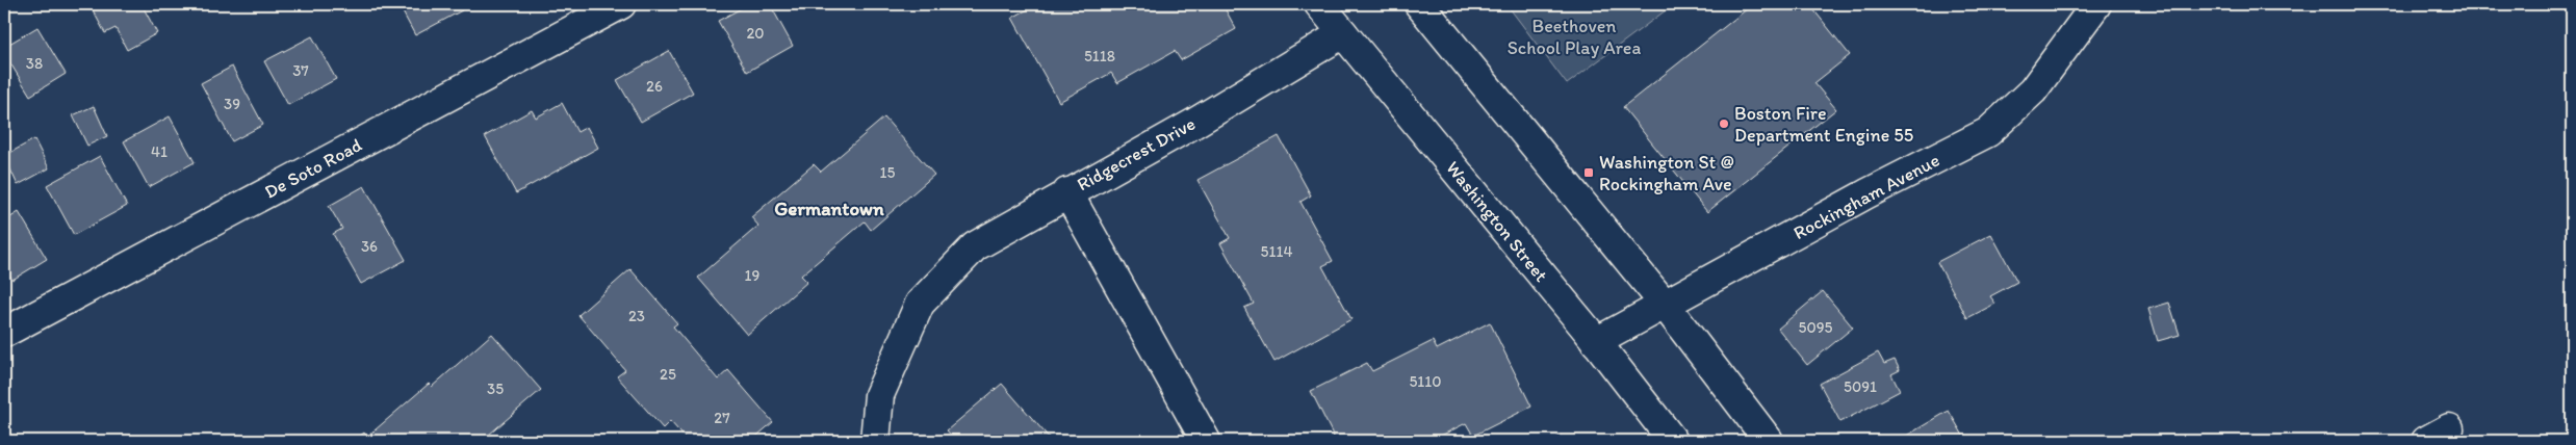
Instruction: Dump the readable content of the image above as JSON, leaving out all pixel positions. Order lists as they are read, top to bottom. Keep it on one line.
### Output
{"streets":{"street":["Ridgecrest Drive","De Soto Road","Rockingham Avenue","Washington Street"]},"crossings":[["Ridgecrest Drive","Washington Street"],["Rockingham Avenue","Washington Street"]],"districts":["Germantown"],"parks":["Beethoven School Play Area"],"places":{"other":["Boston Fire Department Engine 55"],"transit":["Washington St @ Rockingham Ave"]},"house_numbers":["20","5118","38","37","26","39","41","15","36","5114","19","23","5095","25","5110","5091","35","27"]}
